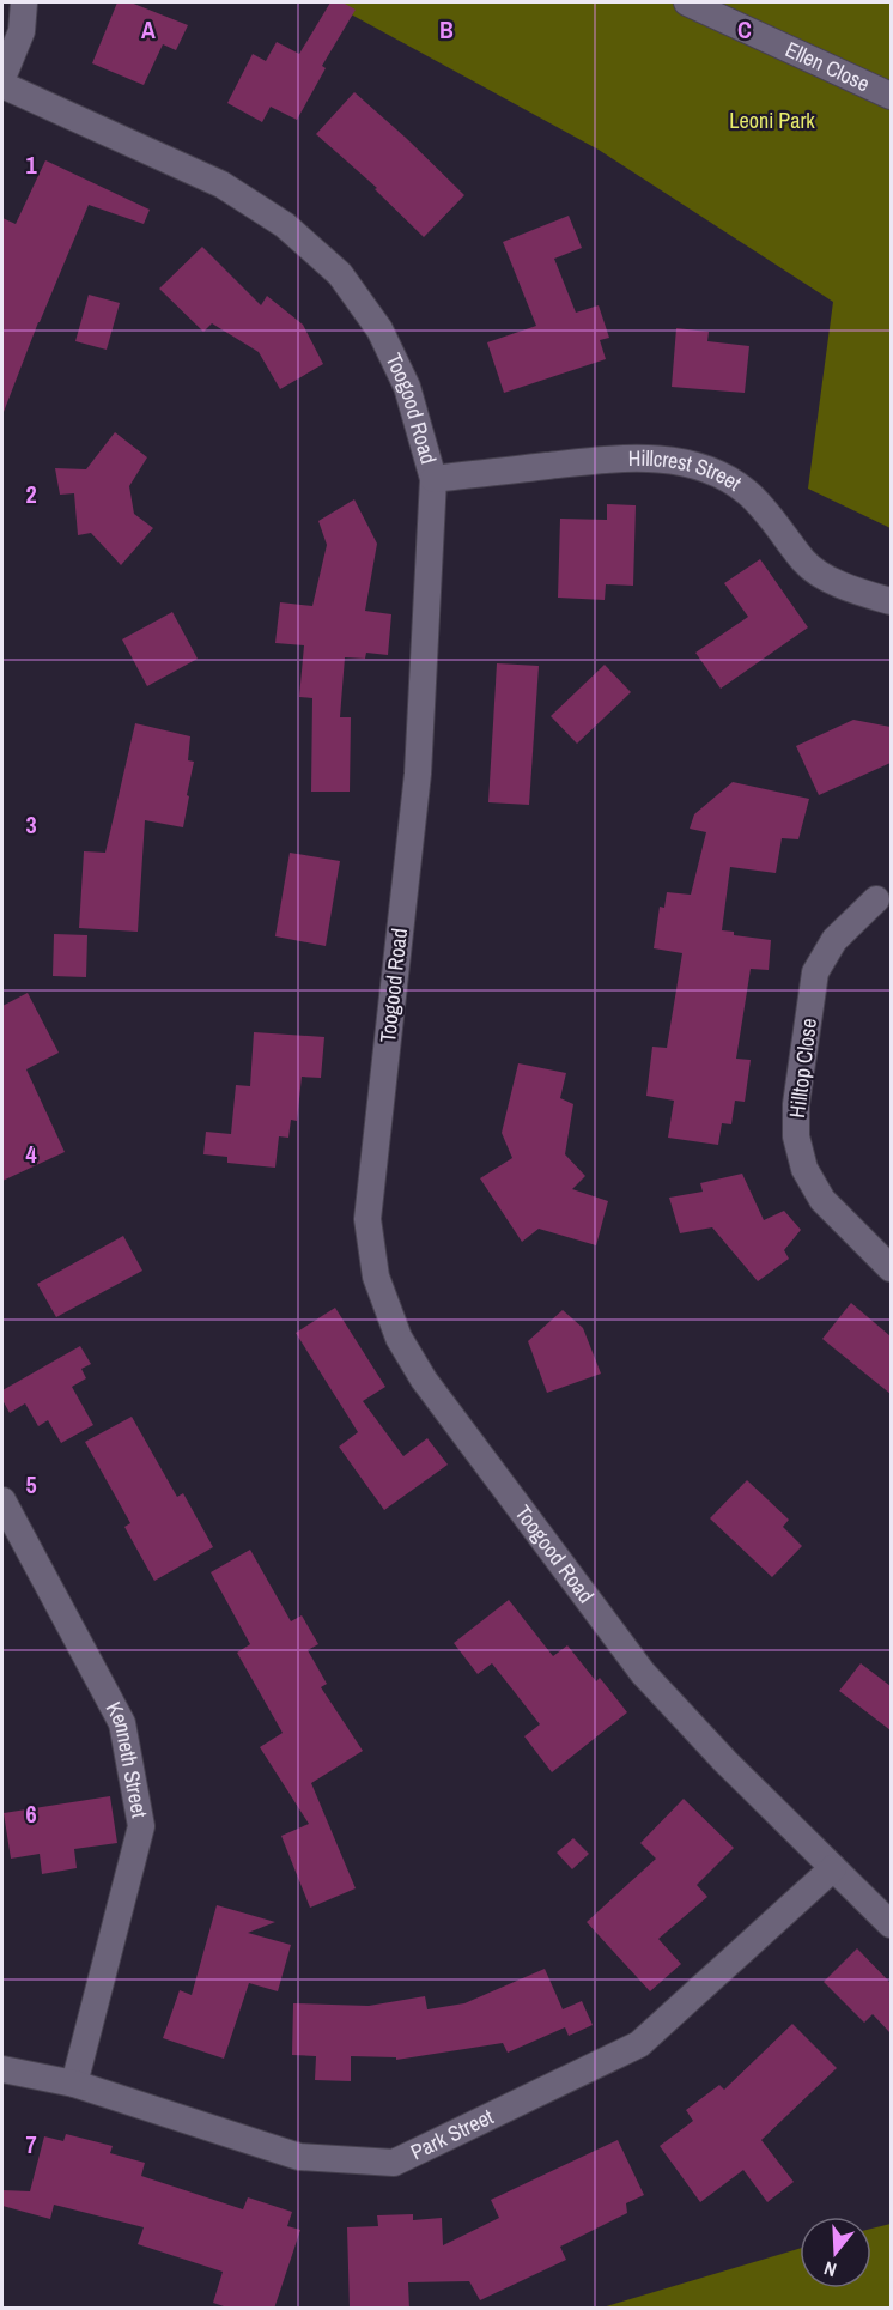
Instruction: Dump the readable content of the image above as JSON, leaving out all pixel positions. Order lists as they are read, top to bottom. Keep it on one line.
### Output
{"streets":{"street":["Ellen Close","Toogood Road","Hillcrest Street","Hilltop Close","Kenneth Street","Park Street"]},"crossings":[["Toogood Road","Hillcrest Street"],["Toogood Road","Park Street"],["Kenneth Street","Park Street"]],"parks":["Leoni Park"],"north":"bottom","grid":{"columns":["A","B","C"],"rows":["1","2","3","4","5","6","7"]}}
